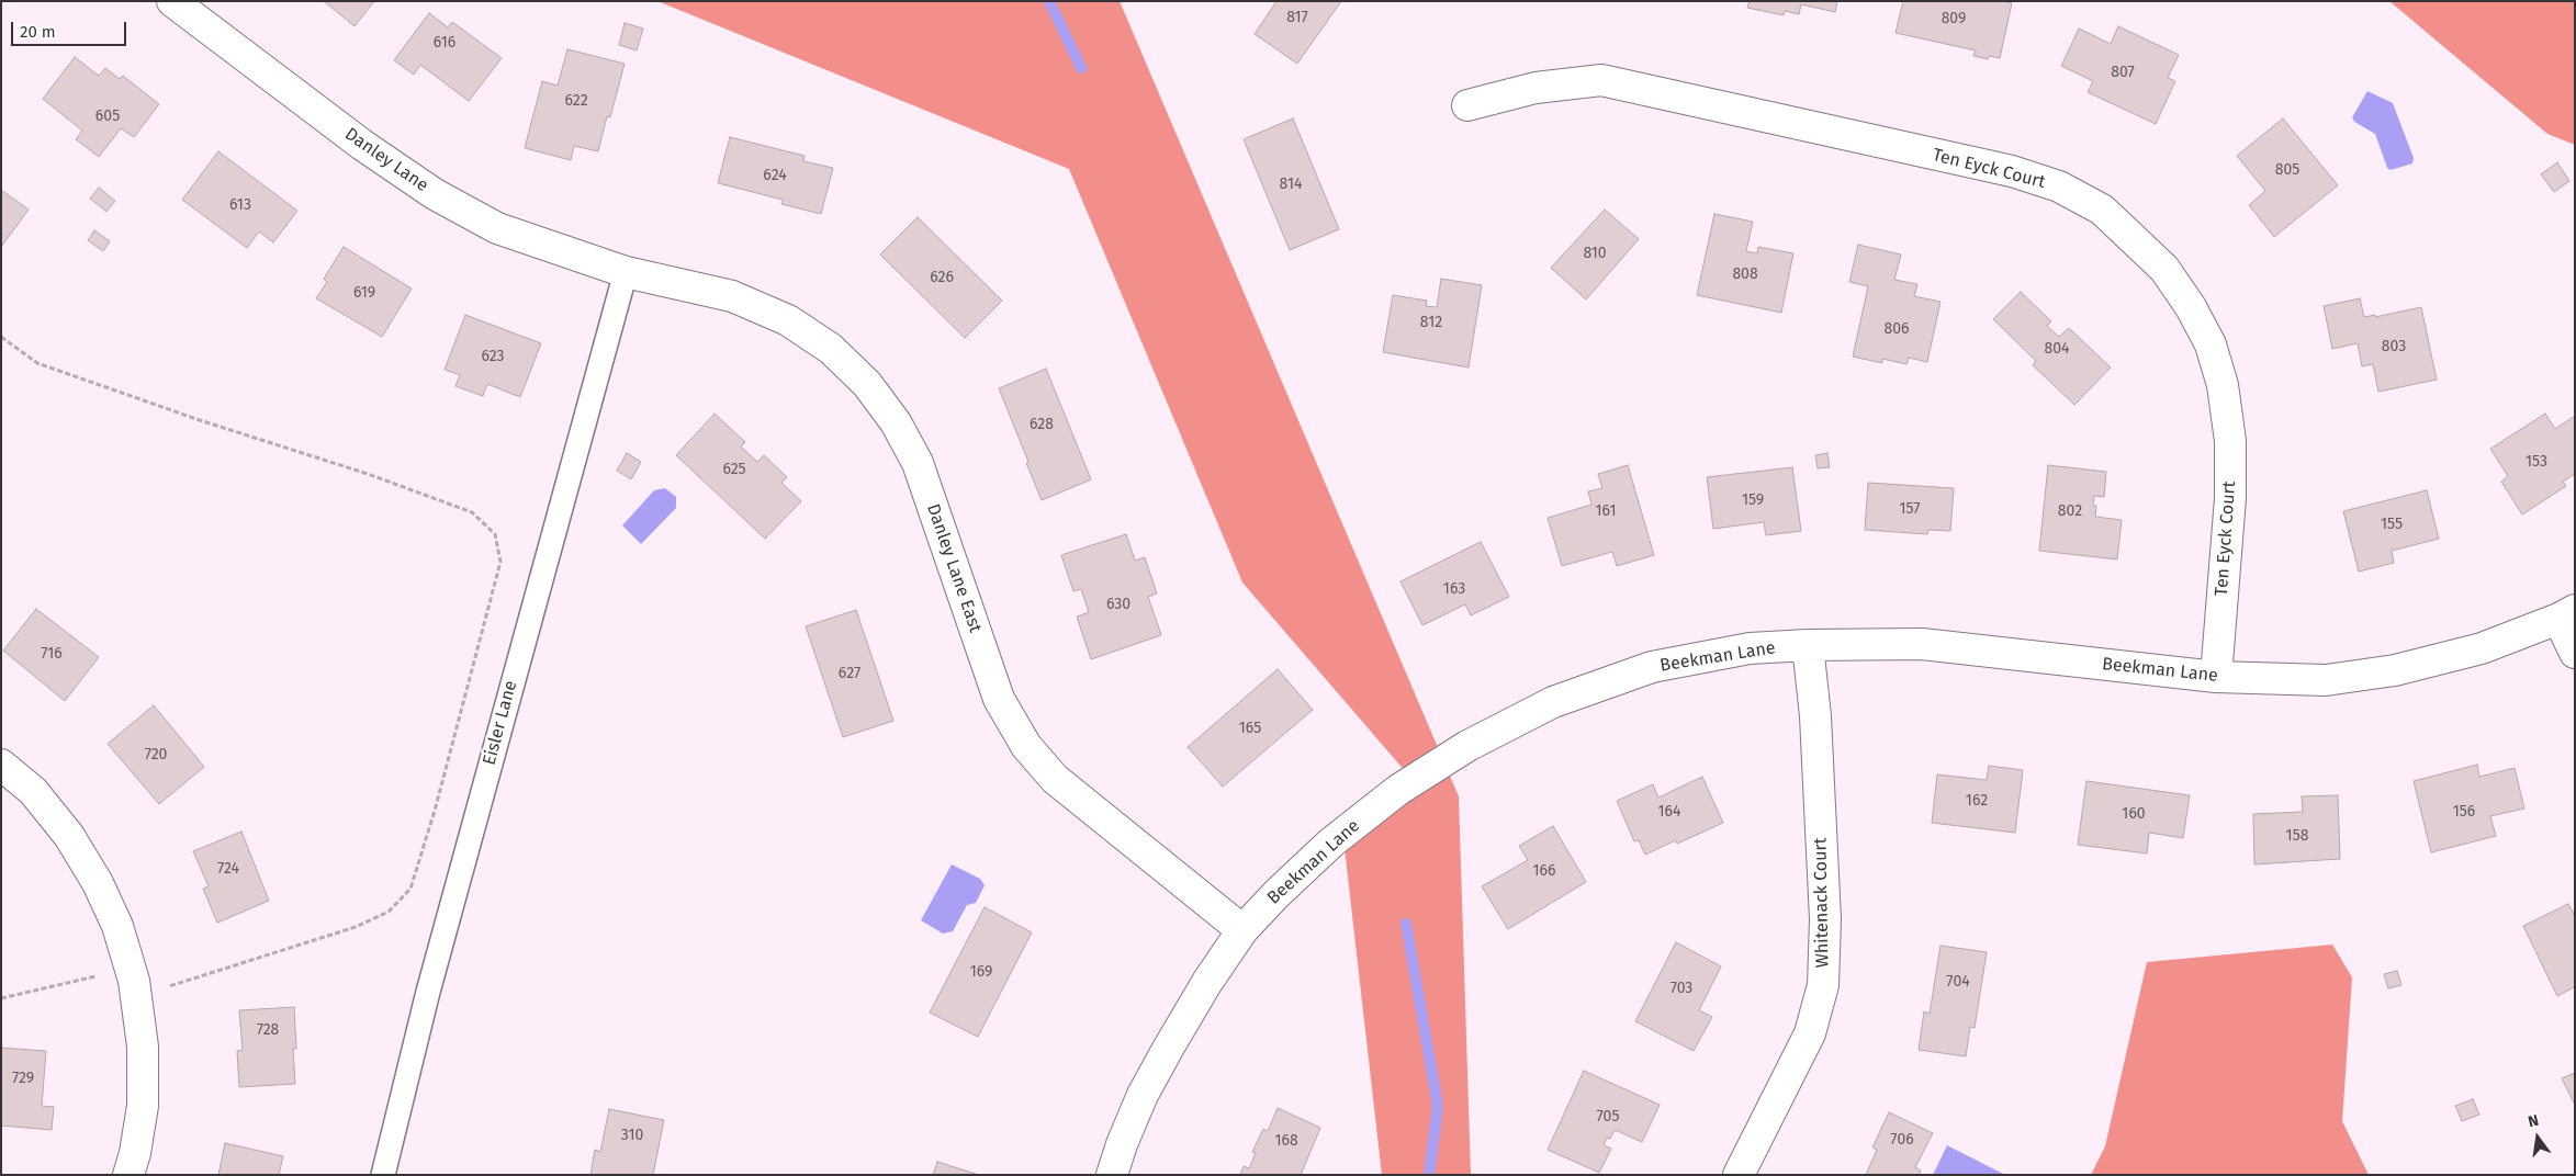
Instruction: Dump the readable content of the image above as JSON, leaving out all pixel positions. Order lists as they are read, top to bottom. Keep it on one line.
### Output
{"streets":{"street":["Danley Lane","Ten Eyck Court","Danley Lane East","Beekman Lane","Whitenack Court"],"lane":["Eisler Lane"]},"crossings":[["Danley Lane","Danley Lane East"],["Danley Lane","Eisler Lane"],["Ten Eyck Court","Beekman Lane"],["Danley Lane East","Beekman Lane"],["Danley Lane East","Eisler Lane"],["Beekman Lane","Whitenack Court"]],"house_numbers":["817","809","616","807","622","605","805","624","814","613","810","808","626","619","812","806","803","804","623","628","153","625","159","157","161","802","155","163","630","716","627","165","720","162","164","156","160","158","724","166","169","704","703","728","729","705","310","706","168"],"scale_bar":"20 m","north":"top"}
